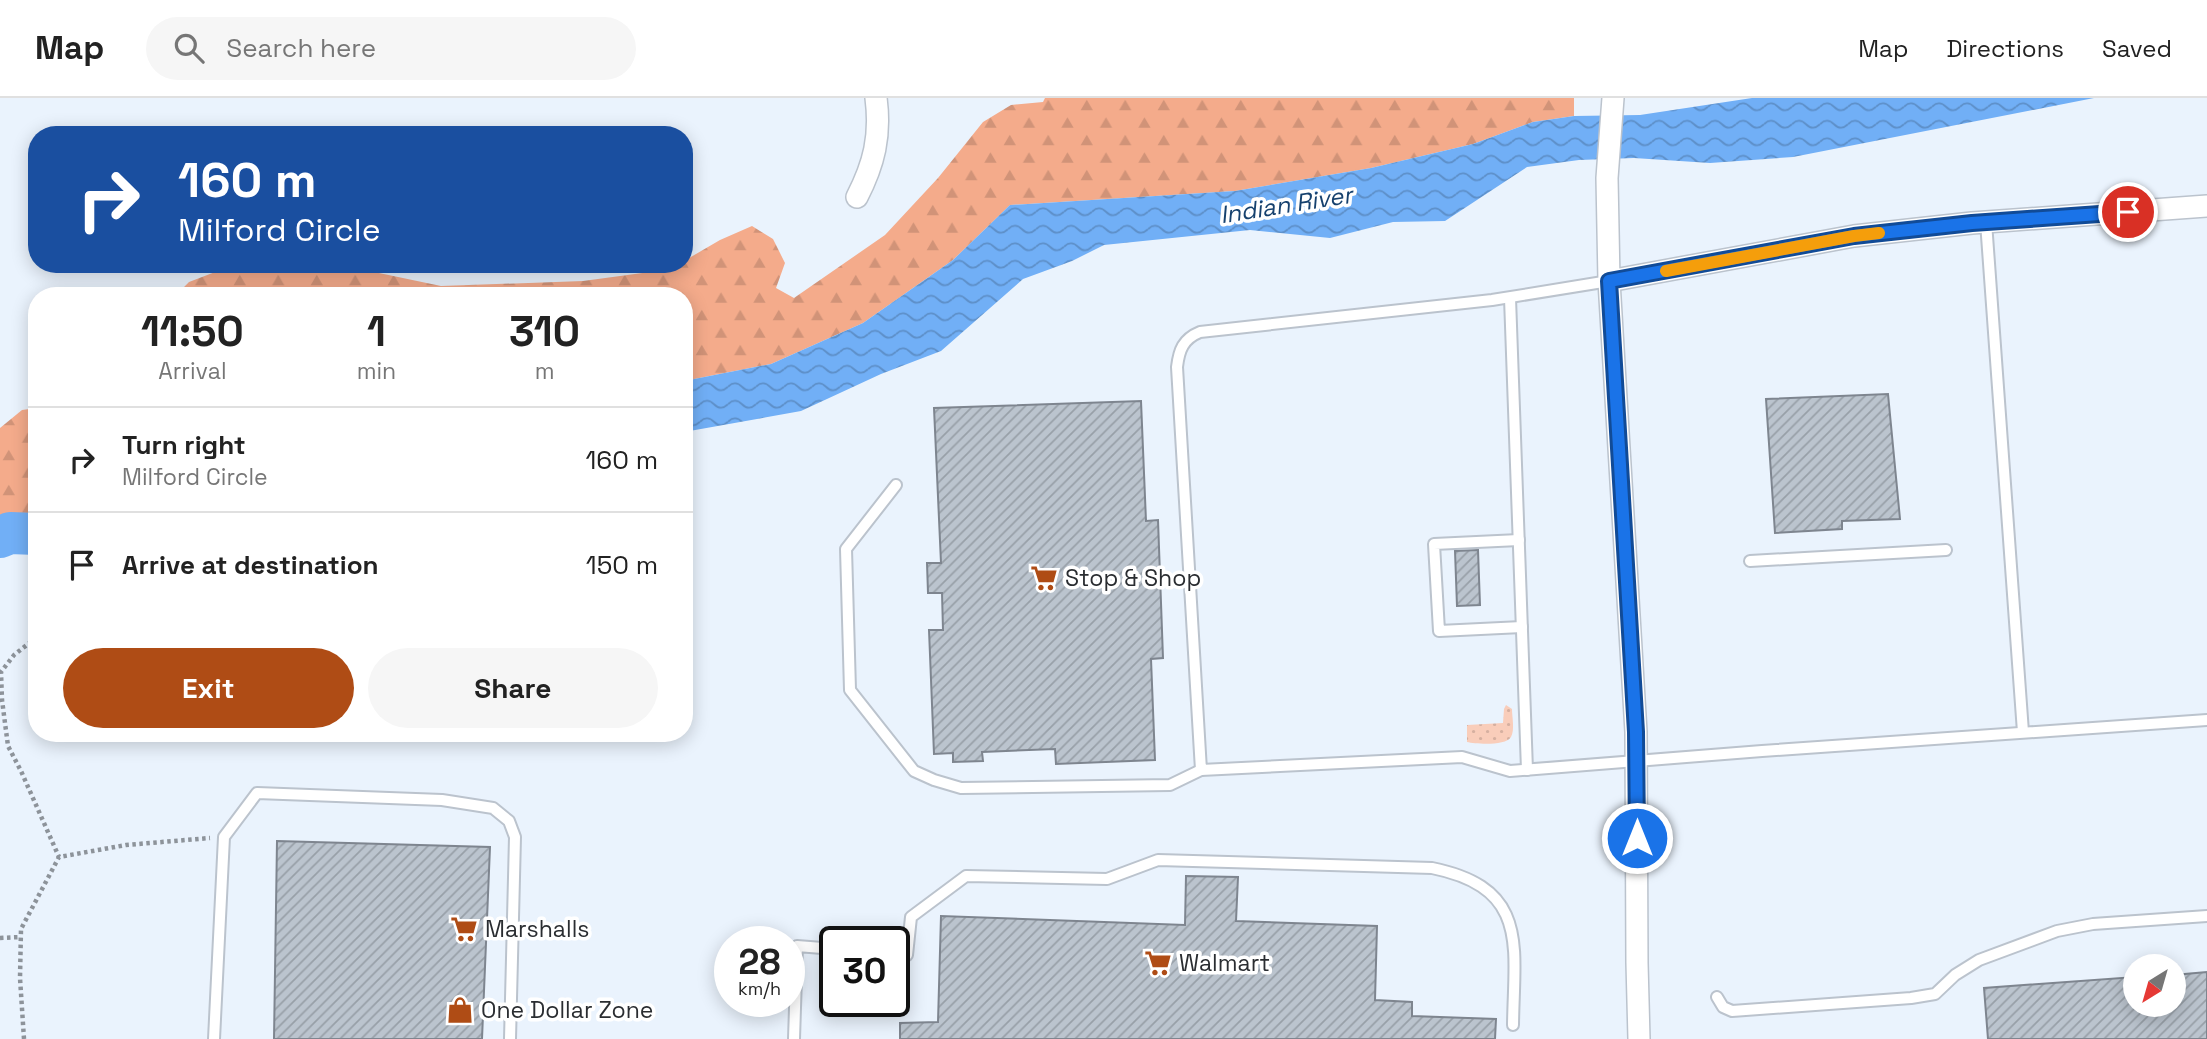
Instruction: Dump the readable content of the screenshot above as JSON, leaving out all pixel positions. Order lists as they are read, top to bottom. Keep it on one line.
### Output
{"water":["Indian River"],"places":{"supermarket":["Stop & Shop","Marshalls","Walmart"],"shop":["One Dollar Zone"]},"north":"bottom left","page":{"header":"Map","search":"Search here","nav":["Map","Directions","Saved"],"turn":["160 m","Milford Circle"],"eta":["11:50","Arrival","1","min","310","m"],"list":[{"name":"Turn right","note":"Milford Circle","value":"160 m"},{"name":"Arrive at destination","value":"150 m"}],"buttons":["Exit","Share"],"speed":"28 km/h","limit":"30"}}
